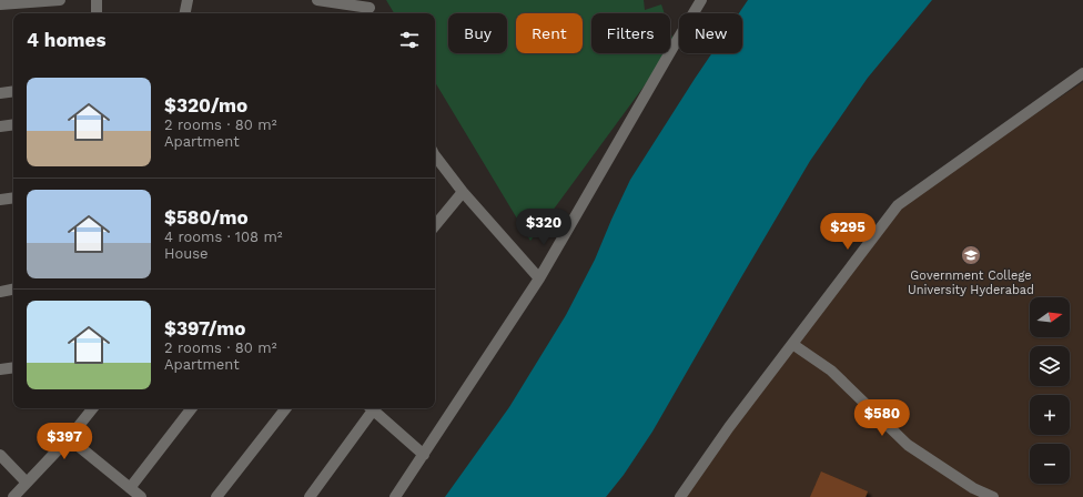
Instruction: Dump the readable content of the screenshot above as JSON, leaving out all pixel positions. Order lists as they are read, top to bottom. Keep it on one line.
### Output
{"places":{"school or university":["Government College University Hyderabad"]},"north":"right","page":{"chip":["Buy","Rent","Filters","New"],"heading":"4 homes","list":[{"name":"$320/mo","note":"2 rooms · 80 m² · Apartment"},{"name":"$580/mo","note":"4 rooms · 108 m² · House"},{"name":"$397/mo","note":"2 rooms · 80 m² · Apartment"}],"price":["$320","$295","$580","$397"],"map_buttons":["+","−"]}}
